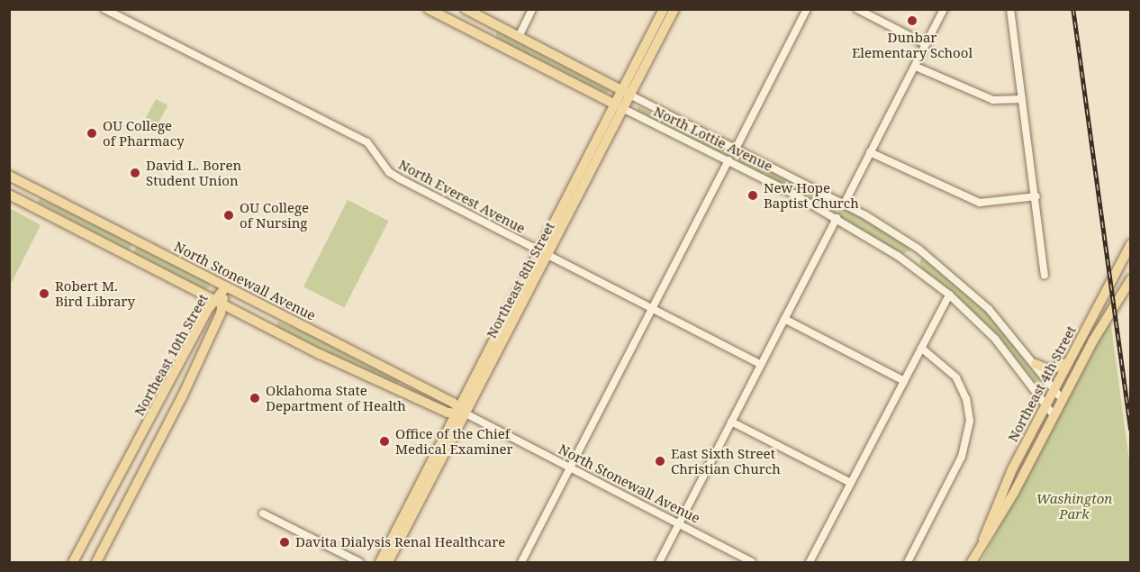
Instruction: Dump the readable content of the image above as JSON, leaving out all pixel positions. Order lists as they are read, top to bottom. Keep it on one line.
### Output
{"streets":{"main road":["North Lottie Avenue","Northeast 8th Street","North Stonewall Avenue","Northeast 10th Street","Northeast 4th Street"],"street":["North Everest Avenue"]},"crossings":[["North Lottie Avenue","Northeast 8th Street"],["North Lottie Avenue","Northeast 4th Street"],["North Everest Avenue","Northeast 8th Street"],["Northeast 8th Street","North Stonewall Avenue"],["North Stonewall Avenue","Northeast 10th Street"]],"parks":["Washington Park"],"places":["Dunbar Elementary School","OU College of Pharmacy","David L. Boren Student Union","New Hope Baptist Church","OU College of Nursing","Robert M. Bird Library","Oklahoma State Department of Health","Office of the Chief Medical Examiner","East Sixth Street Christian Church","Davita Dialysis Renal Healthcare"]}
